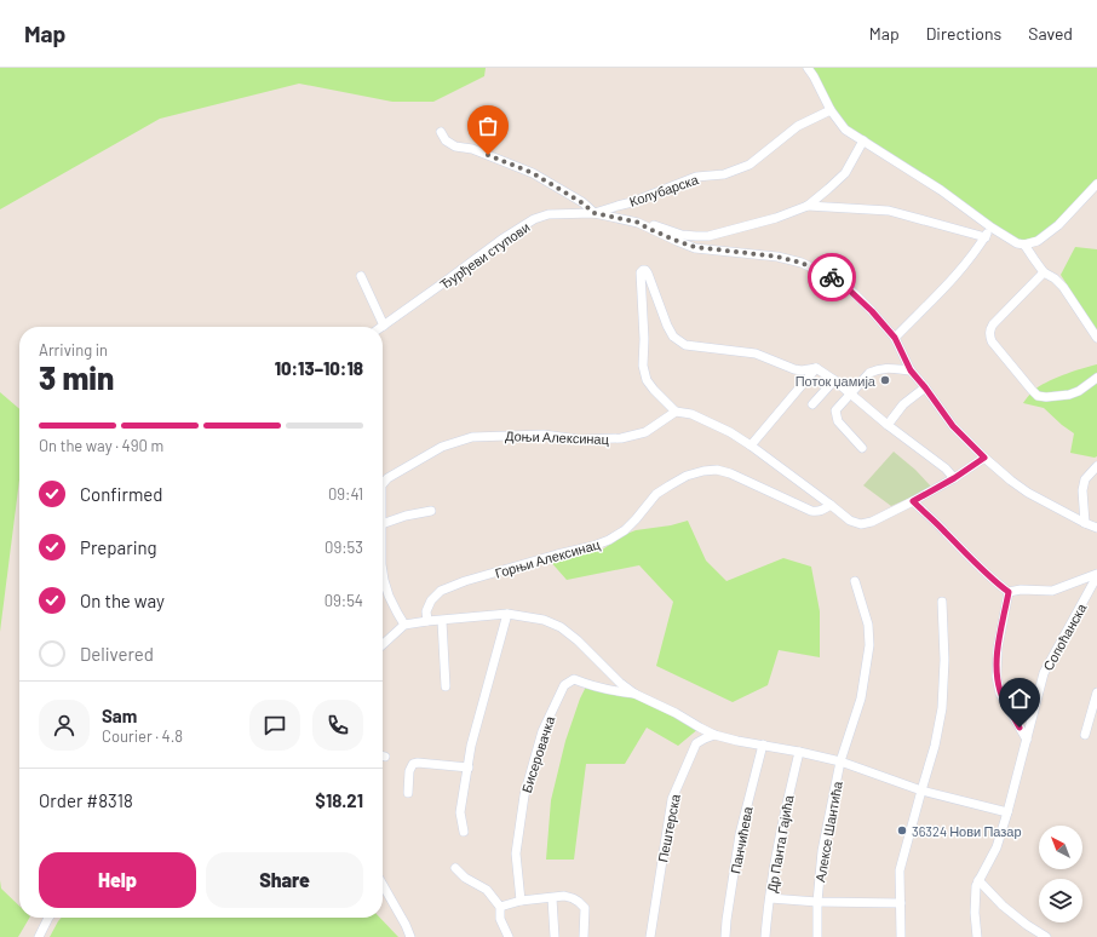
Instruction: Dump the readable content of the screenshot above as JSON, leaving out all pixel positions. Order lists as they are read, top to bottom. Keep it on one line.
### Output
{"streets":{"street":["Колубарска","Ђурђеви ступови","Доњи Алексинац","Горњи Алексинац","Сопоћанска","Бисеровачка","Пештерска","Алексе Шантића","Панчићева","Др Панта Гајића"]},"crossings":[["Колубарска","Ђурђеви ступови"],["Алексе Шантића","Др Панта Гајића"]],"places":["Поток џамија","36324 Нови Пазар"],"north":"top left","page":{"header":"Map","nav":["Map","Directions","Saved"],"heading":["3 min","Arriving in","10:13–10:18"],"panel":["Sam","Courier · 4.8","Order #8318","$18.21"],"bar":"On the way · 490 m","list":[["Confirmed","09:41"],["Preparing","09:53"],["On the way","09:54"],"Delivered"],"buttons":["Help","Share"]}}
